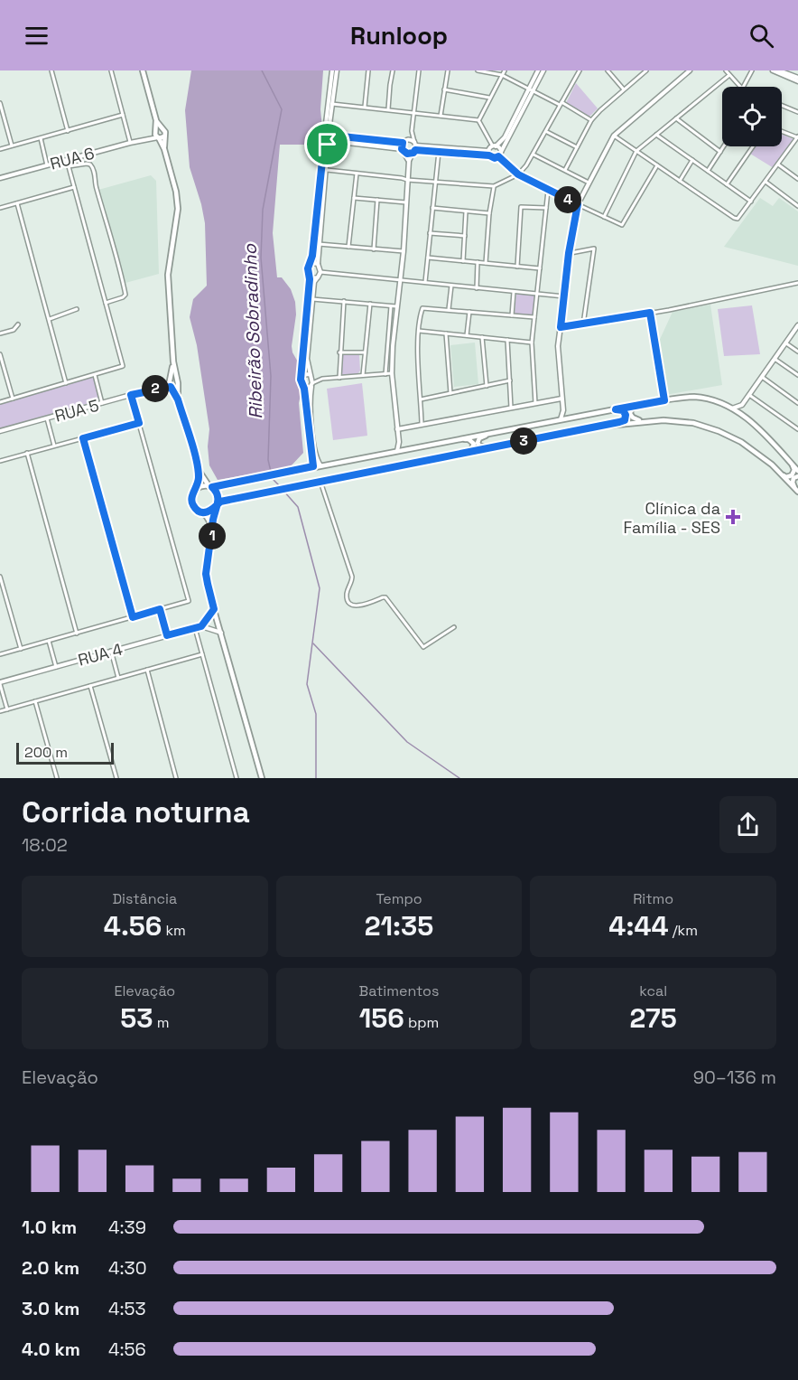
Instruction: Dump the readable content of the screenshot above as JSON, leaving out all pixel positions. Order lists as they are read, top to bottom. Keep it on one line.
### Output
{"streets":{"street":["RUA 6","RUA 5","RUA 4"]},"water":["Ribeirão Sobradinho"],"places":{"health":["Clínica da Família - SES"]},"scale_bar":"200 m","page":{"header":"Runloop","pins":["4","2","3","1"],"scale":"200 m","heading":["Corrida noturna","18:02"],"stats":[["Distância","4.56 km"],["Tempo","21:35"],["Ritmo","4:44 /km"],["Elevação","53 m"],["Batimentos","156 bpm"],["kcal","275"]],"chart":["Elevação","90–136 m"],"list":[{"name":"1.0 km","note":"4:39"},{"name":"2.0 km","note":"4:30"},{"name":"3.0 km","note":"4:53"},{"name":"4.0 km","note":"4:56"}]}}
